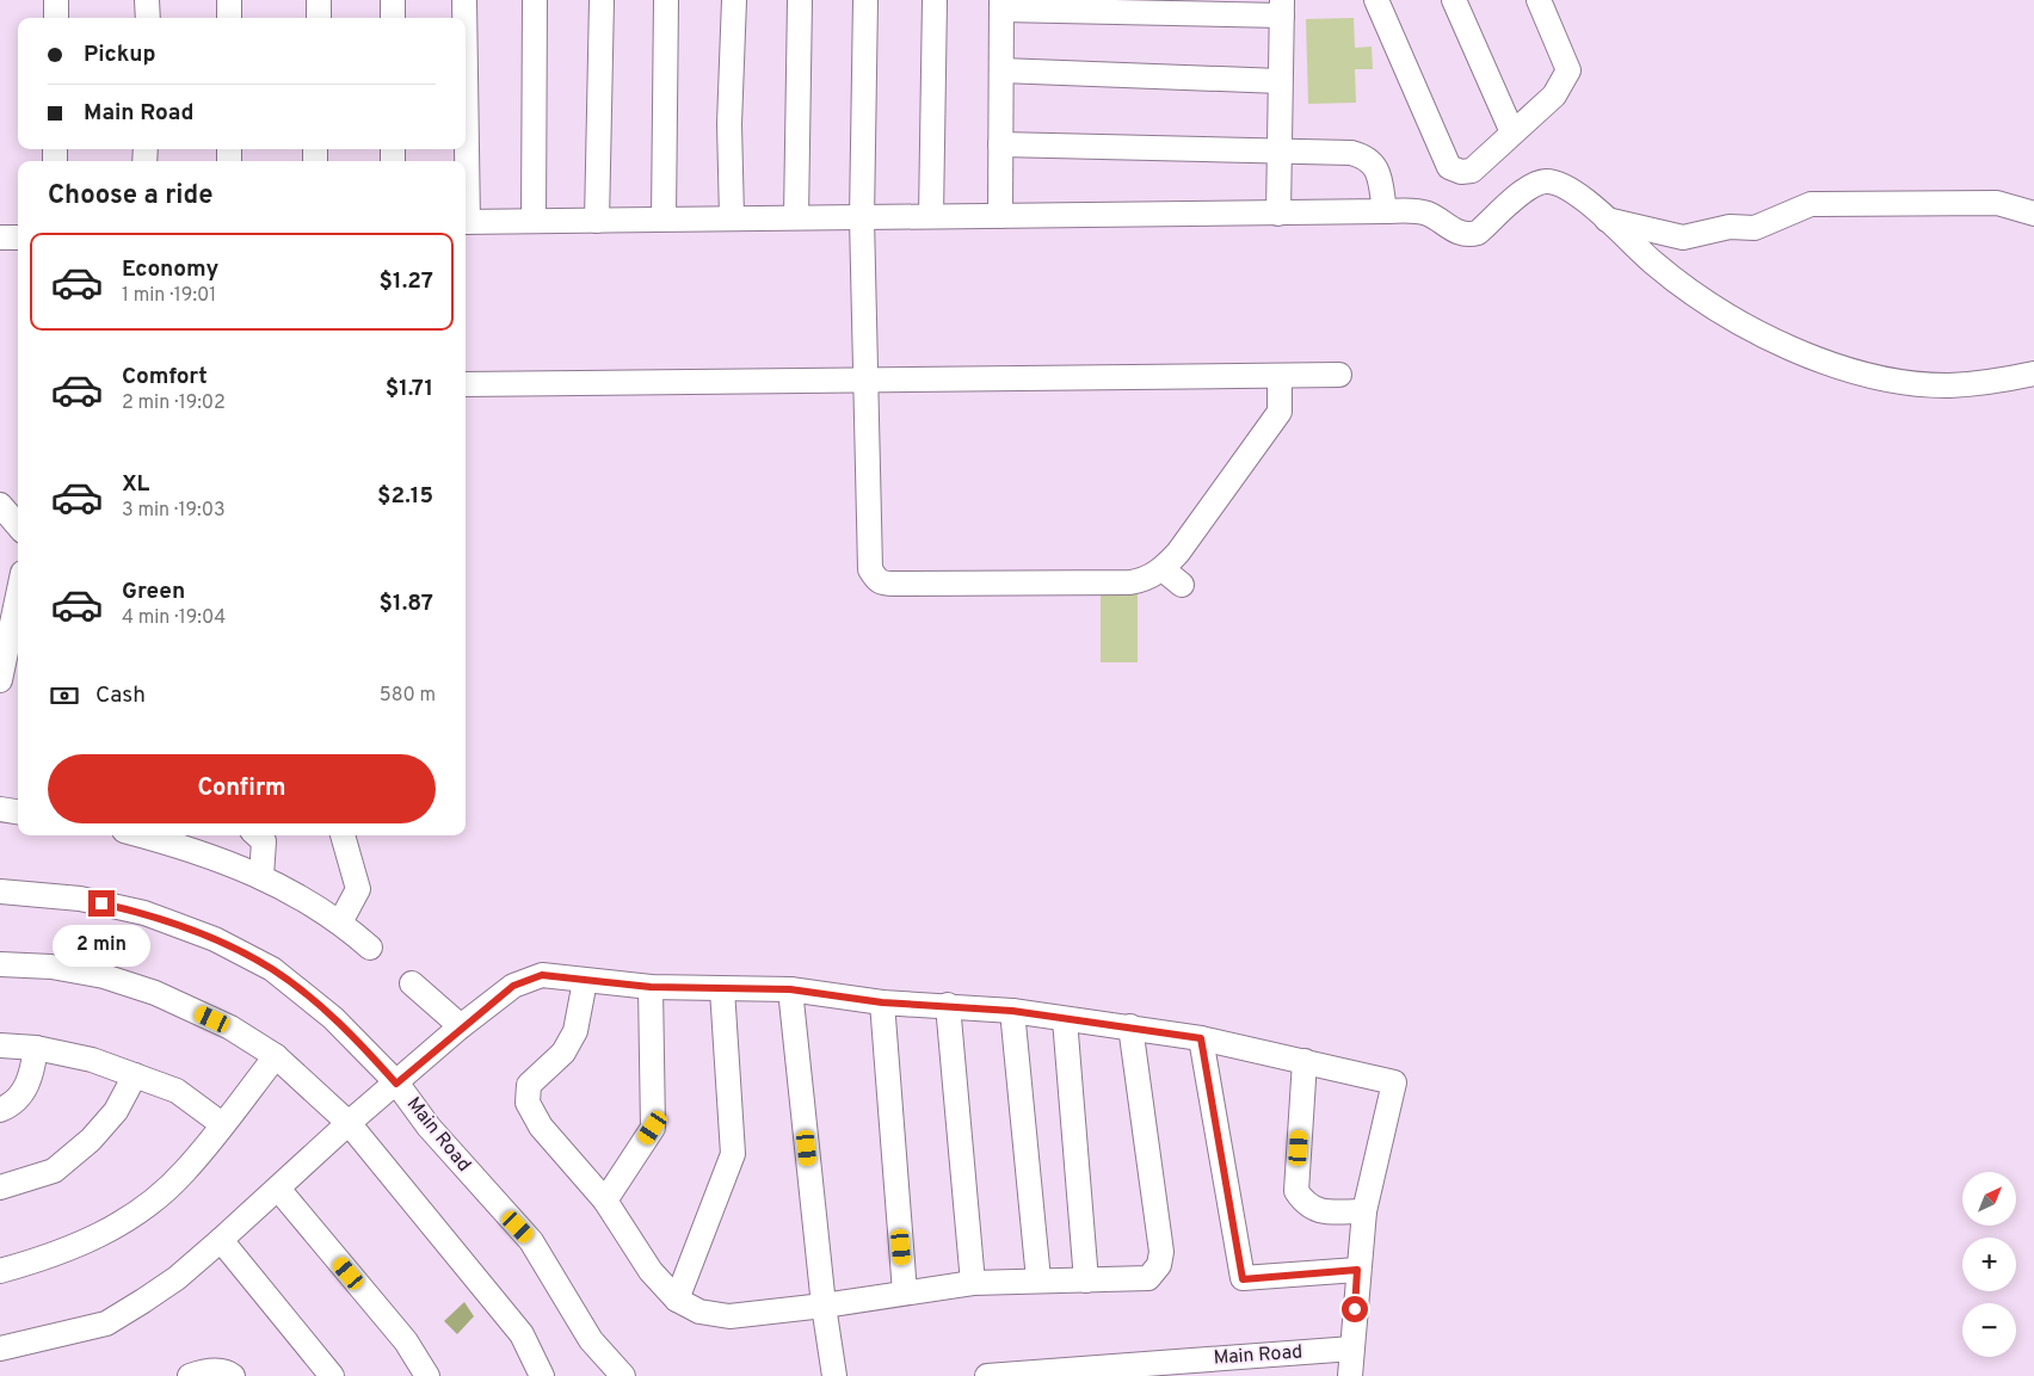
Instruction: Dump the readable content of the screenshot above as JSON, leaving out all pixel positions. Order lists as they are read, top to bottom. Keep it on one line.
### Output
{"streets":{"street":["Main Road"]},"north":"top right","page":{"banner":["Pickup","Main Road"],"heading":"Choose a ride","list":[{"name":"Economy","note":"1 min · 19:01","value":"$1.27"},{"name":"Comfort","note":"2 min · 19:02","value":"$1.71"},{"name":"XL","note":"3 min · 19:03","value":"$2.15"},{"name":"Green","note":"4 min · 19:04","value":"$1.87"}],"pay":["Cash","580 m"],"buttons":"Confirm","bubble":"2 min","map_buttons":["+","−"]}}
